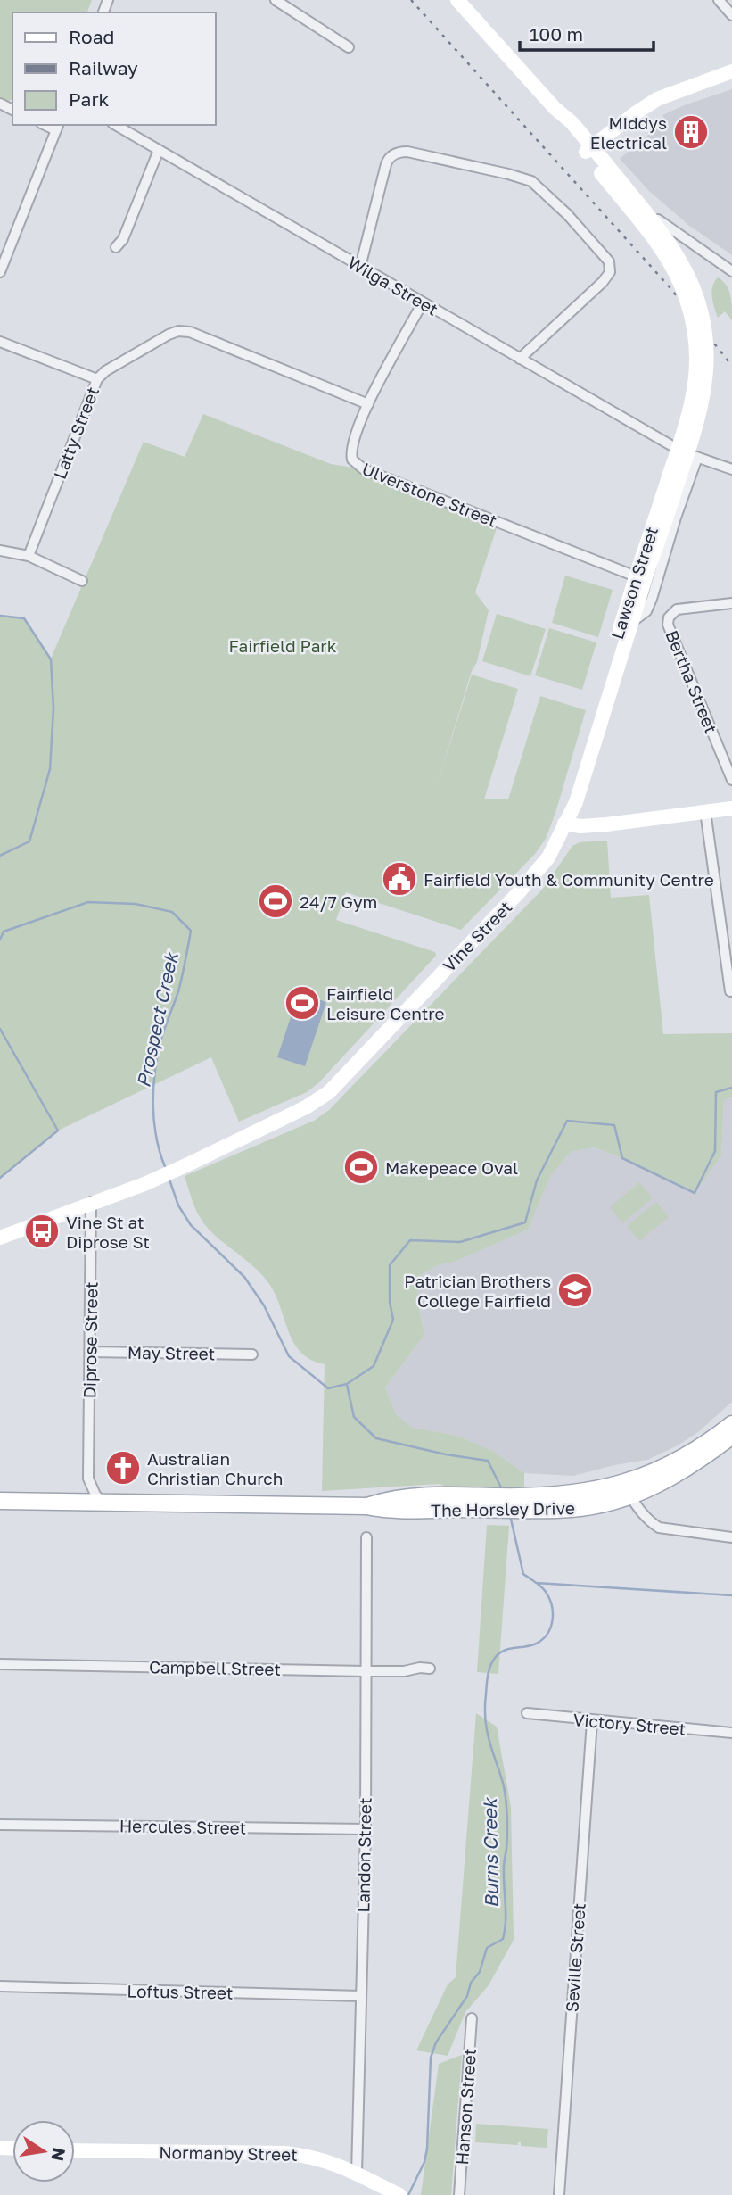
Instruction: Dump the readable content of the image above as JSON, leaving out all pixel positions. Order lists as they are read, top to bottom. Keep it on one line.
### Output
{"streets":{"main road":["Lawson Street","Vine Street","The Horsley Drive","Normanby Street"],"street":["Wilga Street","Latty Street","Ulverstone Street","Bertha Street","Diprose Street","May Street","Campbell Street","Victory Street","Hercules Street","Landon Street","Seville Street","Loftus Street","Hanson Street"]},"crossings":[["Wilga Street","Ulverstone Street"],["Latty Street","Ulverstone Street"],["Ulverstone Street","Lawson Street"],["Lawson Street","Vine Street"],["Vine Street","Diprose Street"],["Diprose Street","May Street"],["Diprose Street","The Horsley Drive"],["Campbell Street","Landon Street"],["Victory Street","Seville Street"],["Hercules Street","Landon Street"],["Landon Street","Loftus Street"],["Landon Street","Normanby Street"]],"water":["Prospect Creek","Burns Creek"],"parks":["Fairfield Park"],"places":{"building":["Middys Electrical"],"public building":["Fairfield Youth & Community Centre"],"sports":["24/7 Gym","Fairfield Leisure Centre","Makepeace Oval"],"bus stop":["Vine St at Diprose St"],"school or university":["Patrician Brothers College Fairfield"],"church":["Australian Christian Church"]},"legend":["Road","Railway","Park"],"scale_bar":"100 m","north":"right"}
